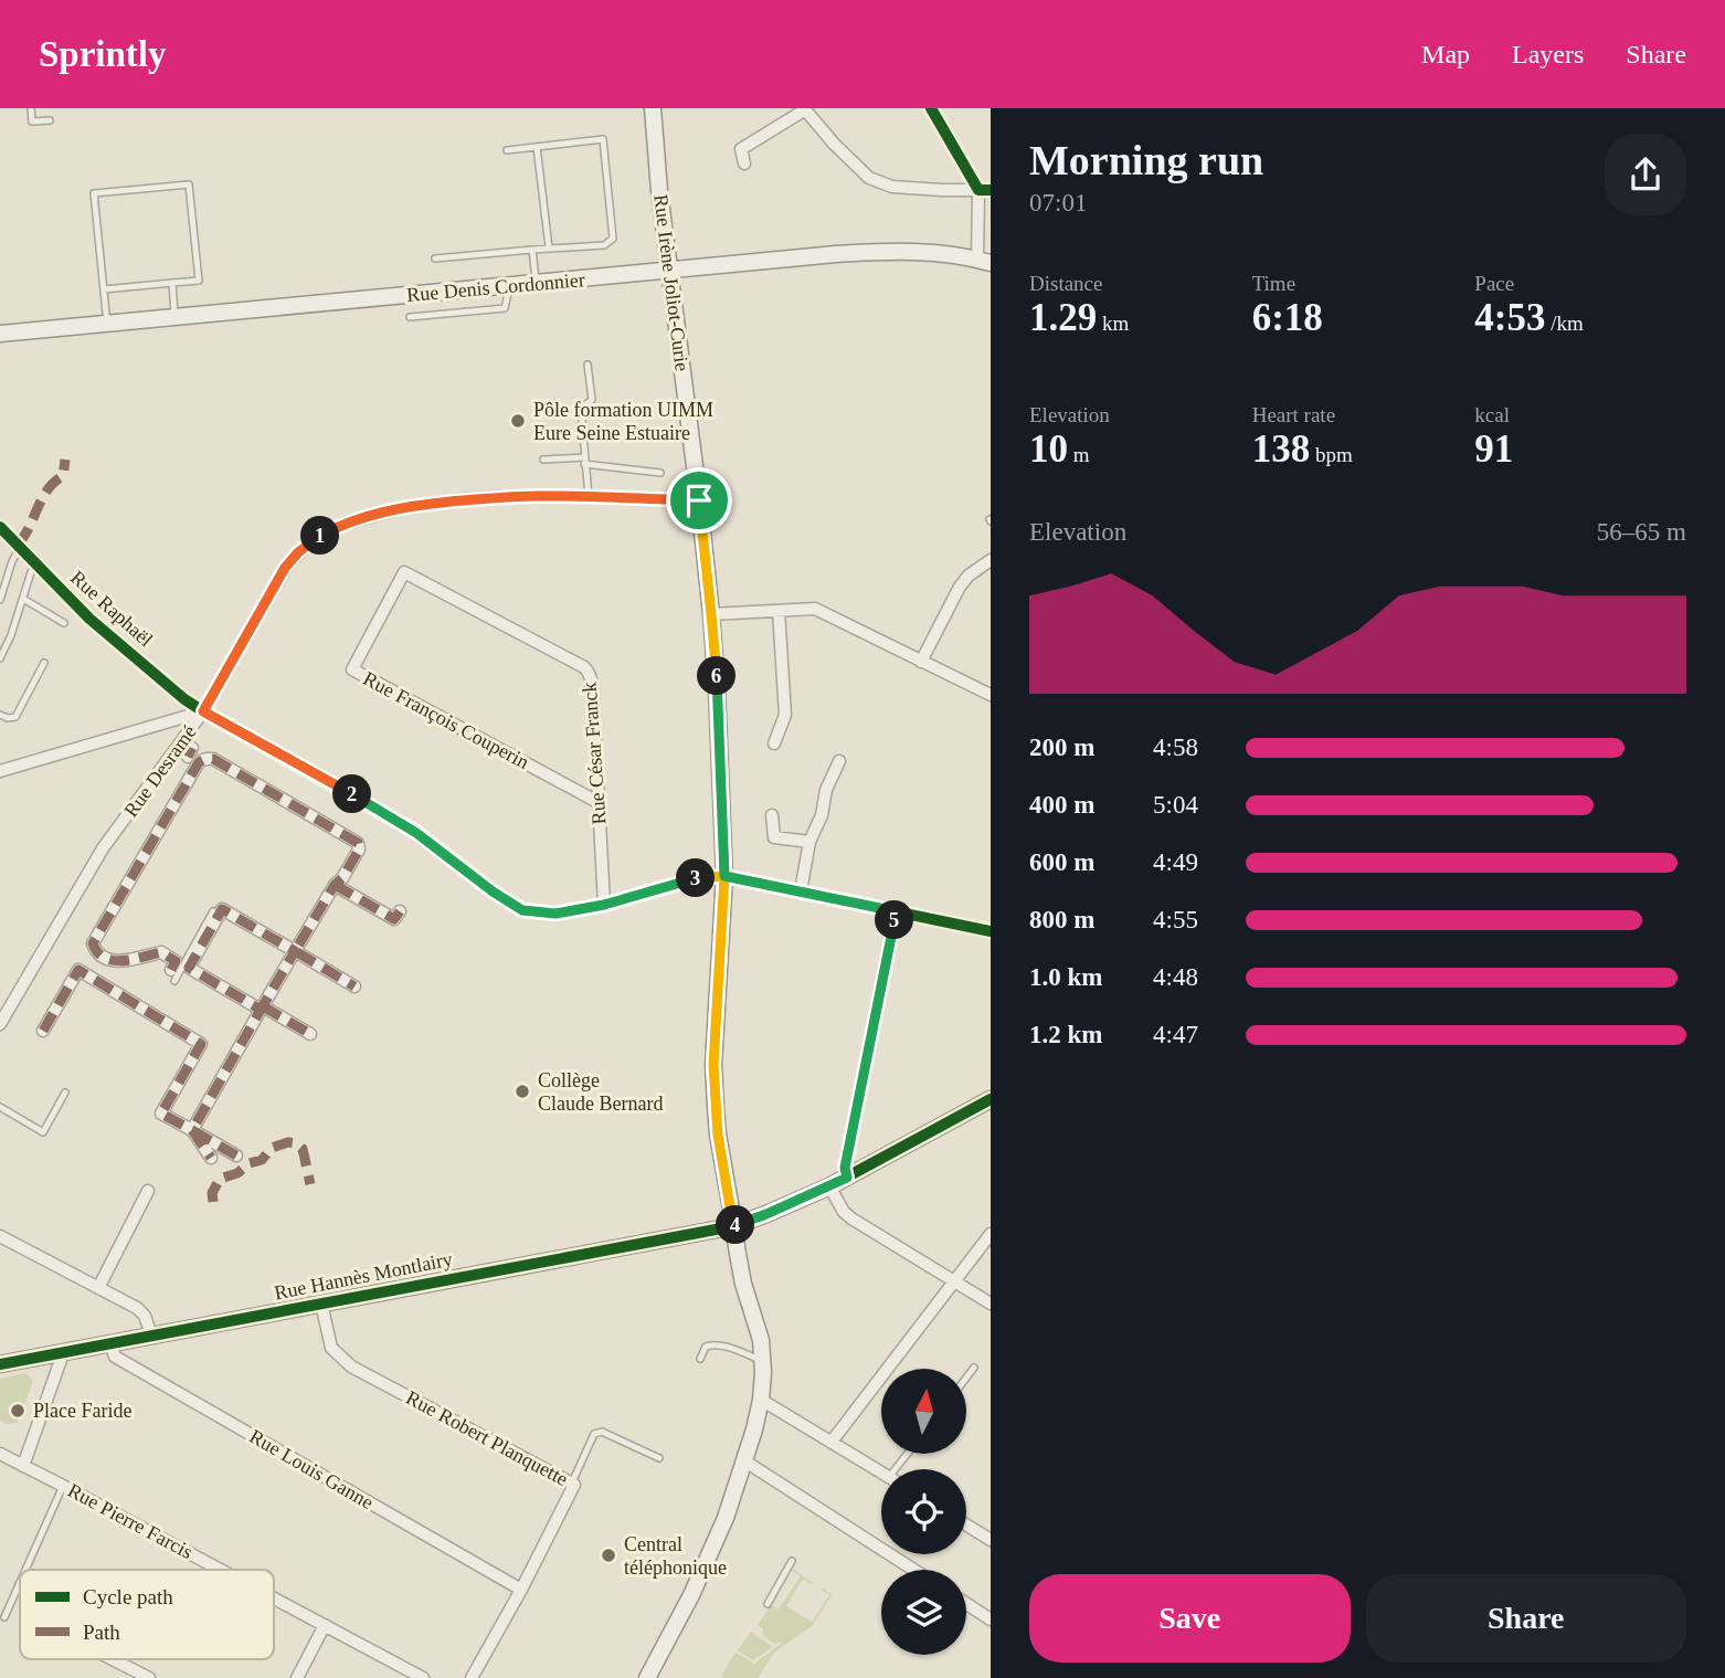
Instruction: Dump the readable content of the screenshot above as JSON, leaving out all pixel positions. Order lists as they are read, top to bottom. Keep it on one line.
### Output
{"streets":{"street":["Rue Irène Joliot-Curie","Rue Denis Cordonnier","Rue Raphaël","Rue François Couperin","Rue César Franck","Rue Desramé","Rue Hannès Montlairy","Rue Robert Planquette","Rue Louis Ganne","Rue Pierre Farcis"]},"crossings":[["Rue Irène Joliot-Curie","Rue Denis Cordonnier"],["Rue Irène Joliot-Curie","Rue Raphaël"],["Rue Irène Joliot-Curie","Rue Desramé"],["Rue Irène Joliot-Curie","Rue Hannès Montlairy"],["Rue Raphaël","Rue César Franck"],["Rue Raphaël","Rue Desramé"],["Rue François Couperin","Rue César Franck"],["Rue Hannès Montlairy","Rue Robert Planquette"],["Rue Hannès Montlairy","Rue Louis Ganne"],["Rue Robert Planquette","Rue Louis Ganne"]],"places":["Pôle formation UIMM Eure Seine Estuaire","Collège Claude Bernard","Place Faride","Central téléphonique"],"legend":["Cycle path","Path"],"north":"top","page":{"header":"Sprintly","nav":["Map","Layers","Share"],"heading":["Morning run","07:01"],"stats":[["Distance","1.29 km"],["Time","6:18"],["Pace","4:53 /km"],["Elevation","10 m"],["Heart rate","138 bpm"],["kcal","91"]],"chart":["Elevation","56–65 m"],"pins":["1","6","2","3","5","4"],"list":[{"name":"200 m","note":"4:58"},{"name":"400 m","note":"5:04"},{"name":"600 m","note":"4:49"},{"name":"800 m","note":"4:55"},{"name":"1.0 km","note":"4:48"},{"name":"1.2 km","note":"4:47"}],"buttons":["Save","Share"]}}
